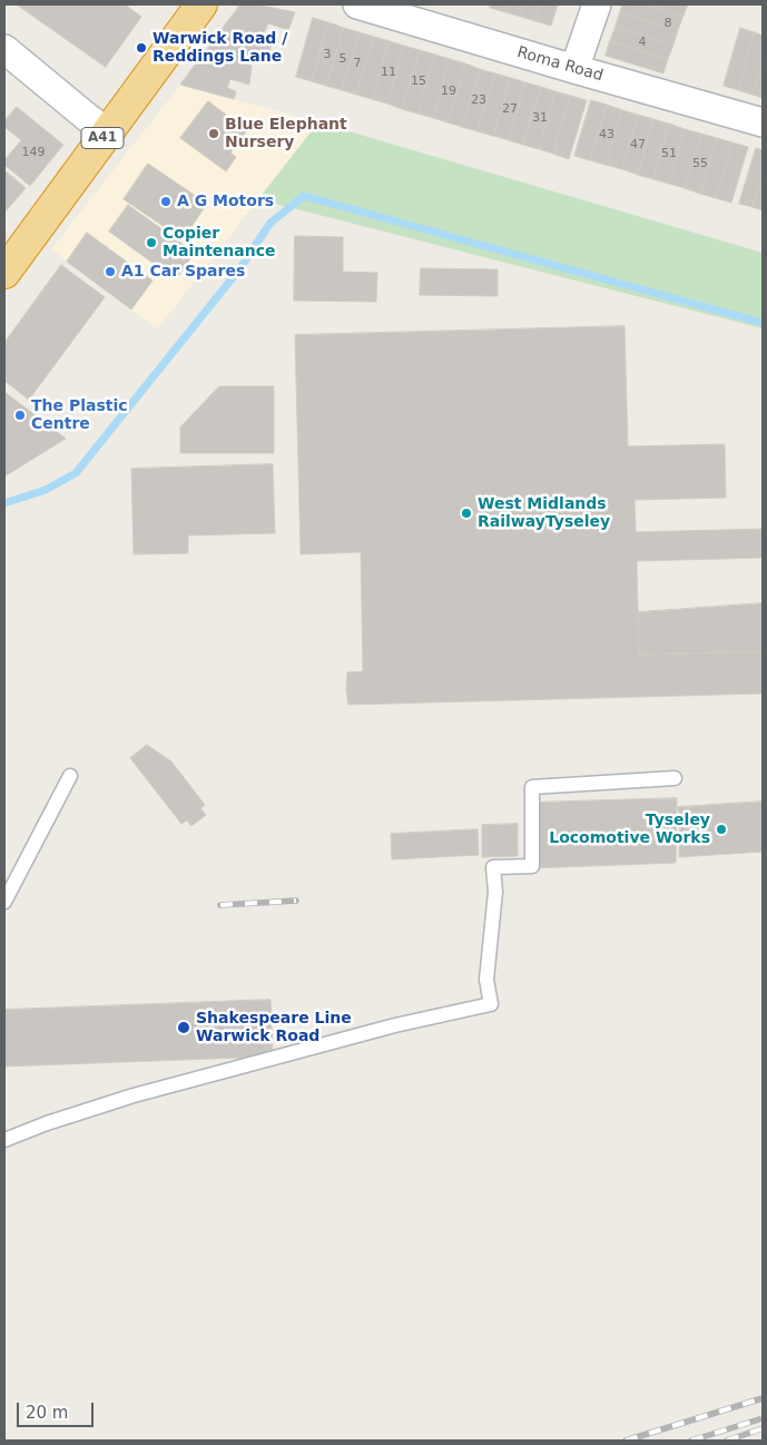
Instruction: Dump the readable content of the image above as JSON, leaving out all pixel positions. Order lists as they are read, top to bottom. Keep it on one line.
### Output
{"streets":{"highway":["A41"],"street":["Roma Road"]},"places":["Warwick Road / Reddings Lane","Blue Elephant Nursery","A G Motors","Copier Maintenance","A1 Car Spares","The Plastic Centre","West Midlands RailwayTyseley","Tyseley Locomotive Works","Shakespeare Line Warwick Road"],"house_numbers":["8","4","3","5","7","11","15","19","23","27","31","43","47","149","51","55"],"scale_bar":"20 m"}
